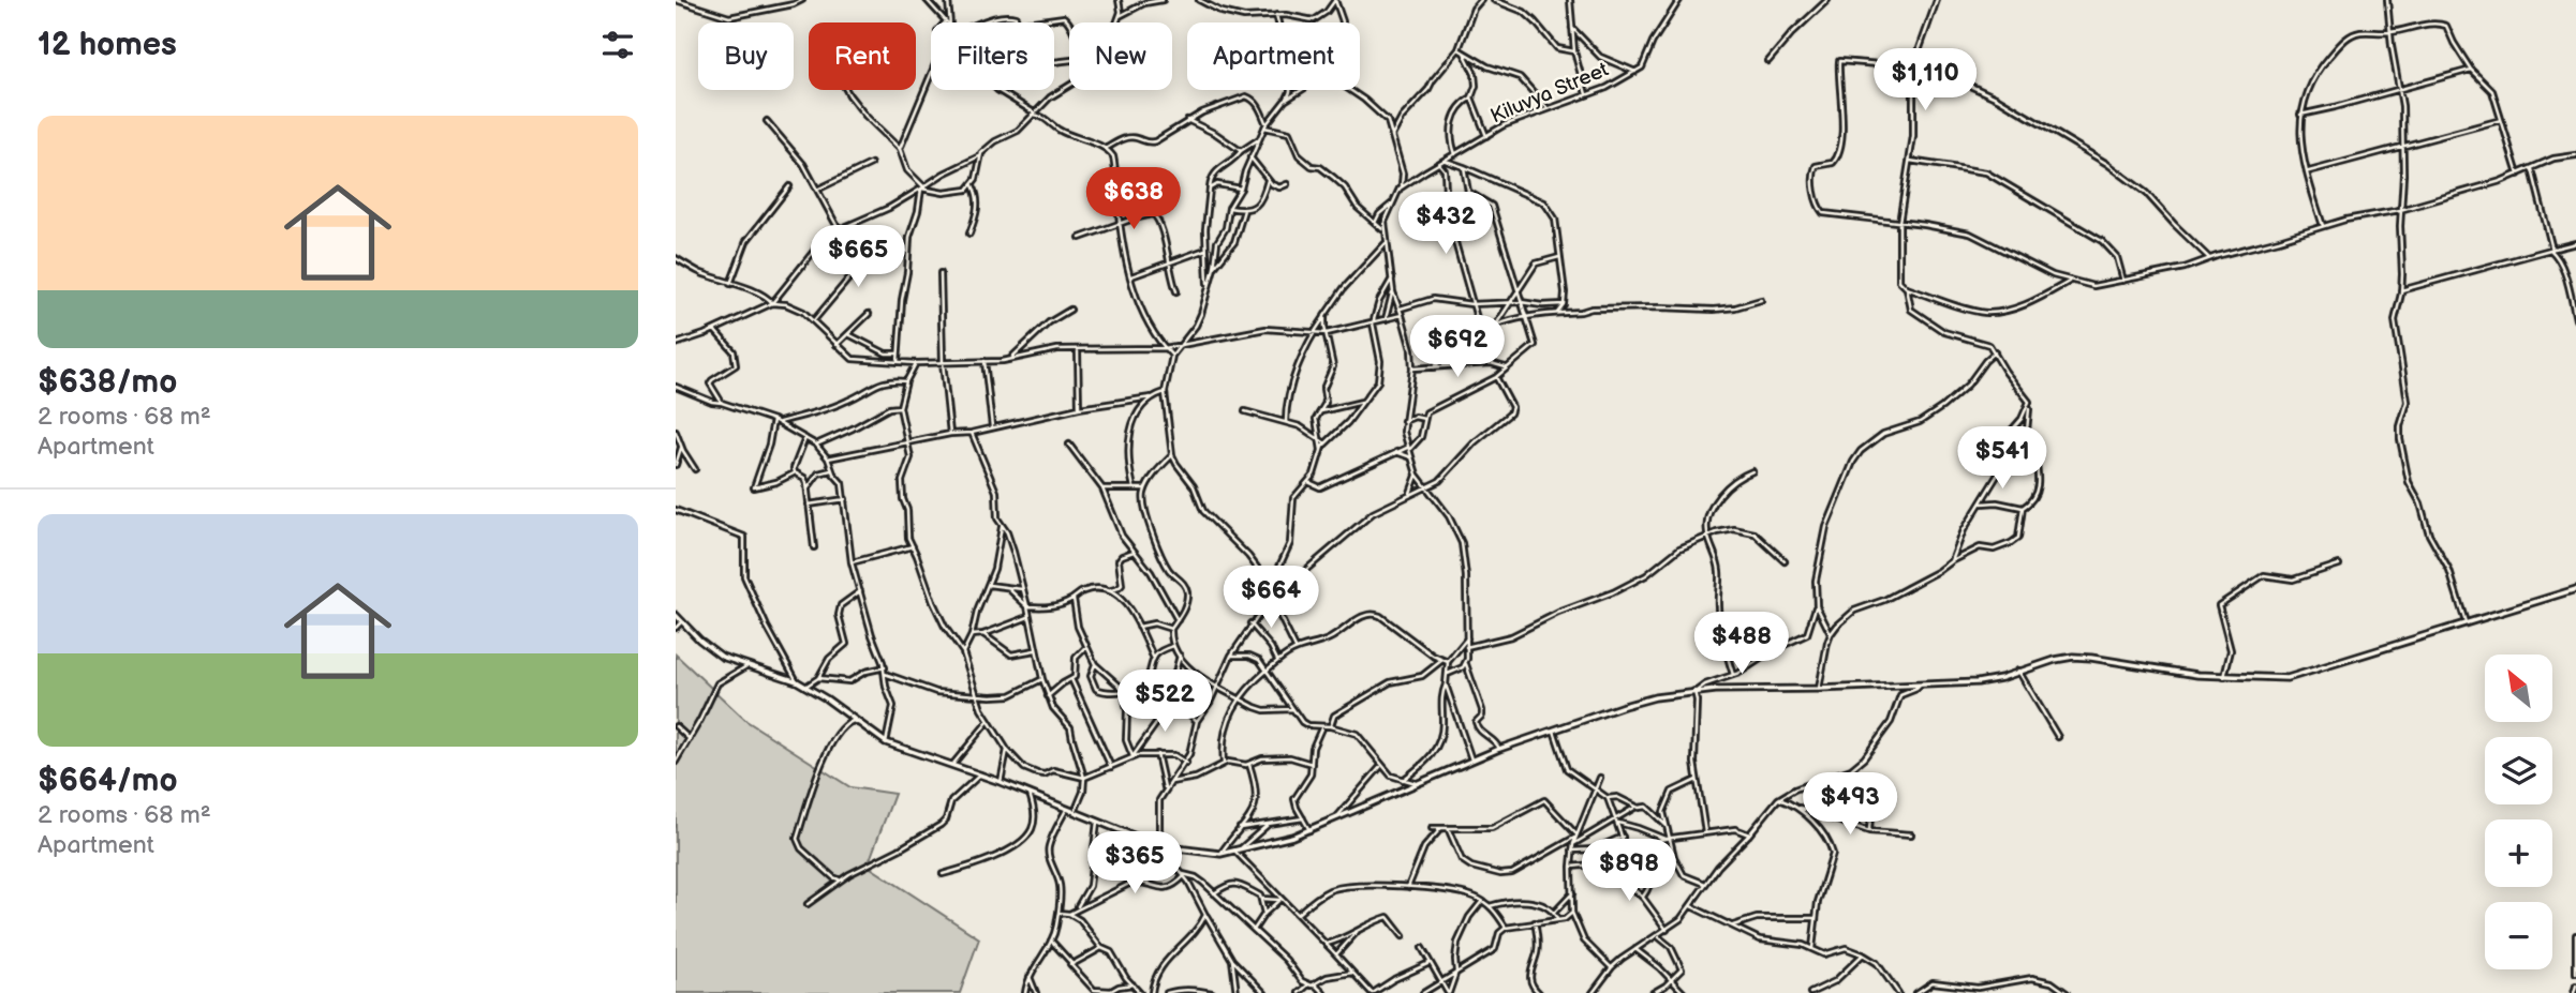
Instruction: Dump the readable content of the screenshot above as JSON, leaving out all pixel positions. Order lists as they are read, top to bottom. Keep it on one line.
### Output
{"streets":{"street":["Kiluvya Street"]},"north":"top left","page":{"heading":"12 homes","chip":["Buy","Rent","Filters","New","Apartment"],"price":["$1,110","$638","$432","$665","$692","$541","$664","$488","$522","$493","$365","$898"],"list":[{"name":"$638/mo","note":"2 rooms · 68 m² · Apartment"},{"name":"$664/mo","note":"2 rooms · 68 m² · Apartment"}],"map_buttons":["+","−"]}}
